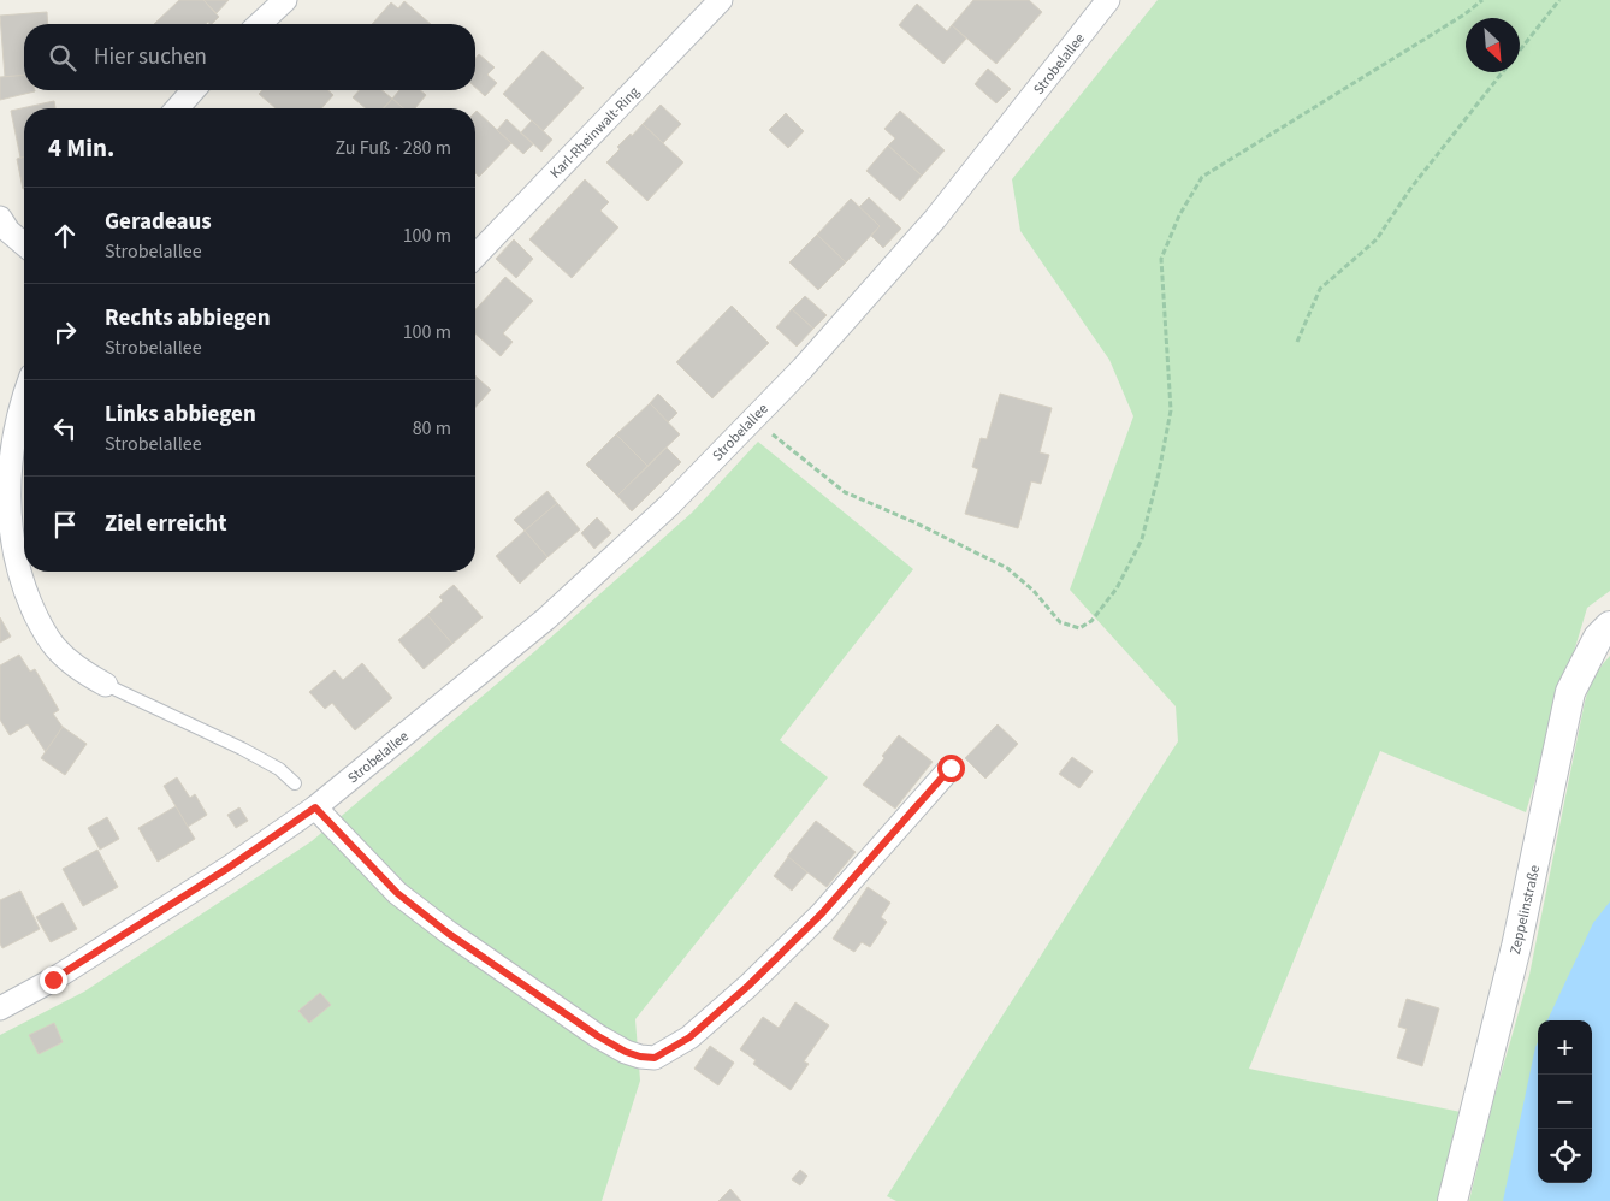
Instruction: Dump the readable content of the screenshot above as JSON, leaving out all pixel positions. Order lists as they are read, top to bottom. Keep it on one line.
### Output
{"streets":{"street":["Strobelallee","Karl-Rheinwalt-Ring","Zeppelinstraße"]},"north":"bottom right","page":{"search":"Hier suchen","heading":["4 Min.","Zu Fuß · 280 m"],"list":[["Geradeaus","Strobelallee","100 m"],["Rechts abbiegen","Strobelallee","100 m"],["Links abbiegen","Strobelallee","80 m"],"Ziel erreicht"],"map_buttons":["+","−"]}}
